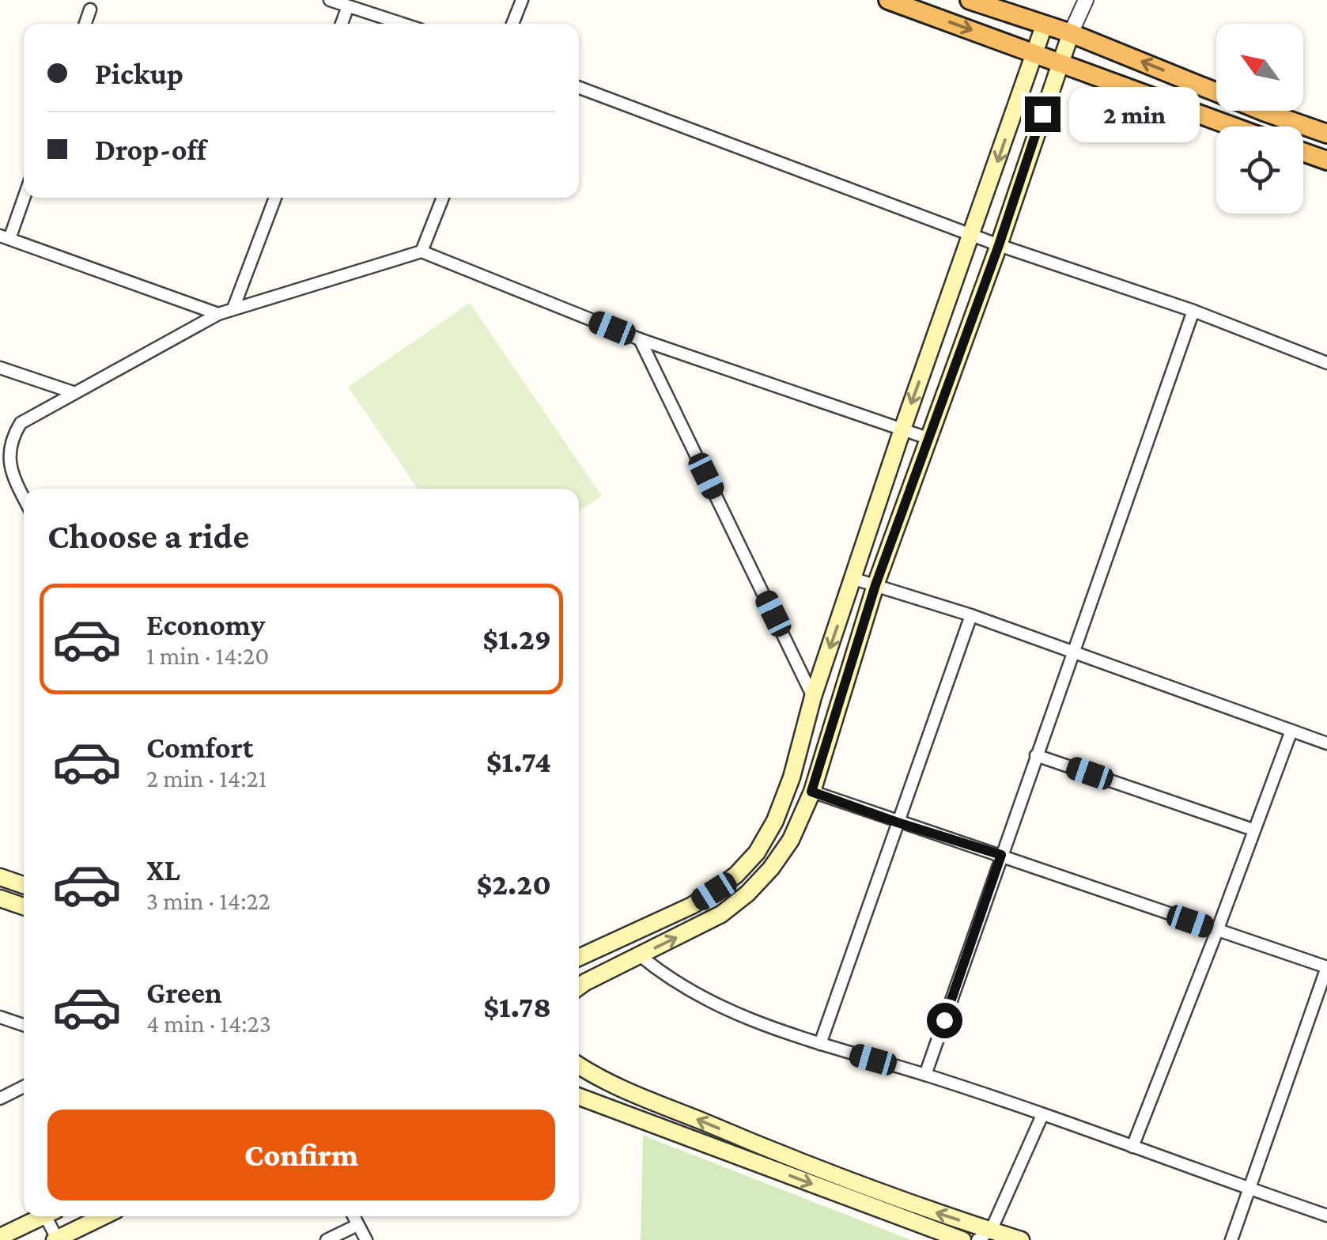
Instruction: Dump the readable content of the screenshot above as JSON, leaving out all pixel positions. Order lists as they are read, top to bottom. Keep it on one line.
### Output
{"north":"top left","page":{"banner":["Pickup","Drop-off"],"bubble":"2 min","heading":"Choose a ride","list":[{"name":"Economy","note":"1 min · 14:20","value":"$1.29"},{"name":"Comfort","note":"2 min · 14:21","value":"$1.74"},{"name":"XL","note":"3 min · 14:22","value":"$2.20"},{"name":"Green","note":"4 min · 14:23","value":"$1.78"}],"buttons":"Confirm"}}
